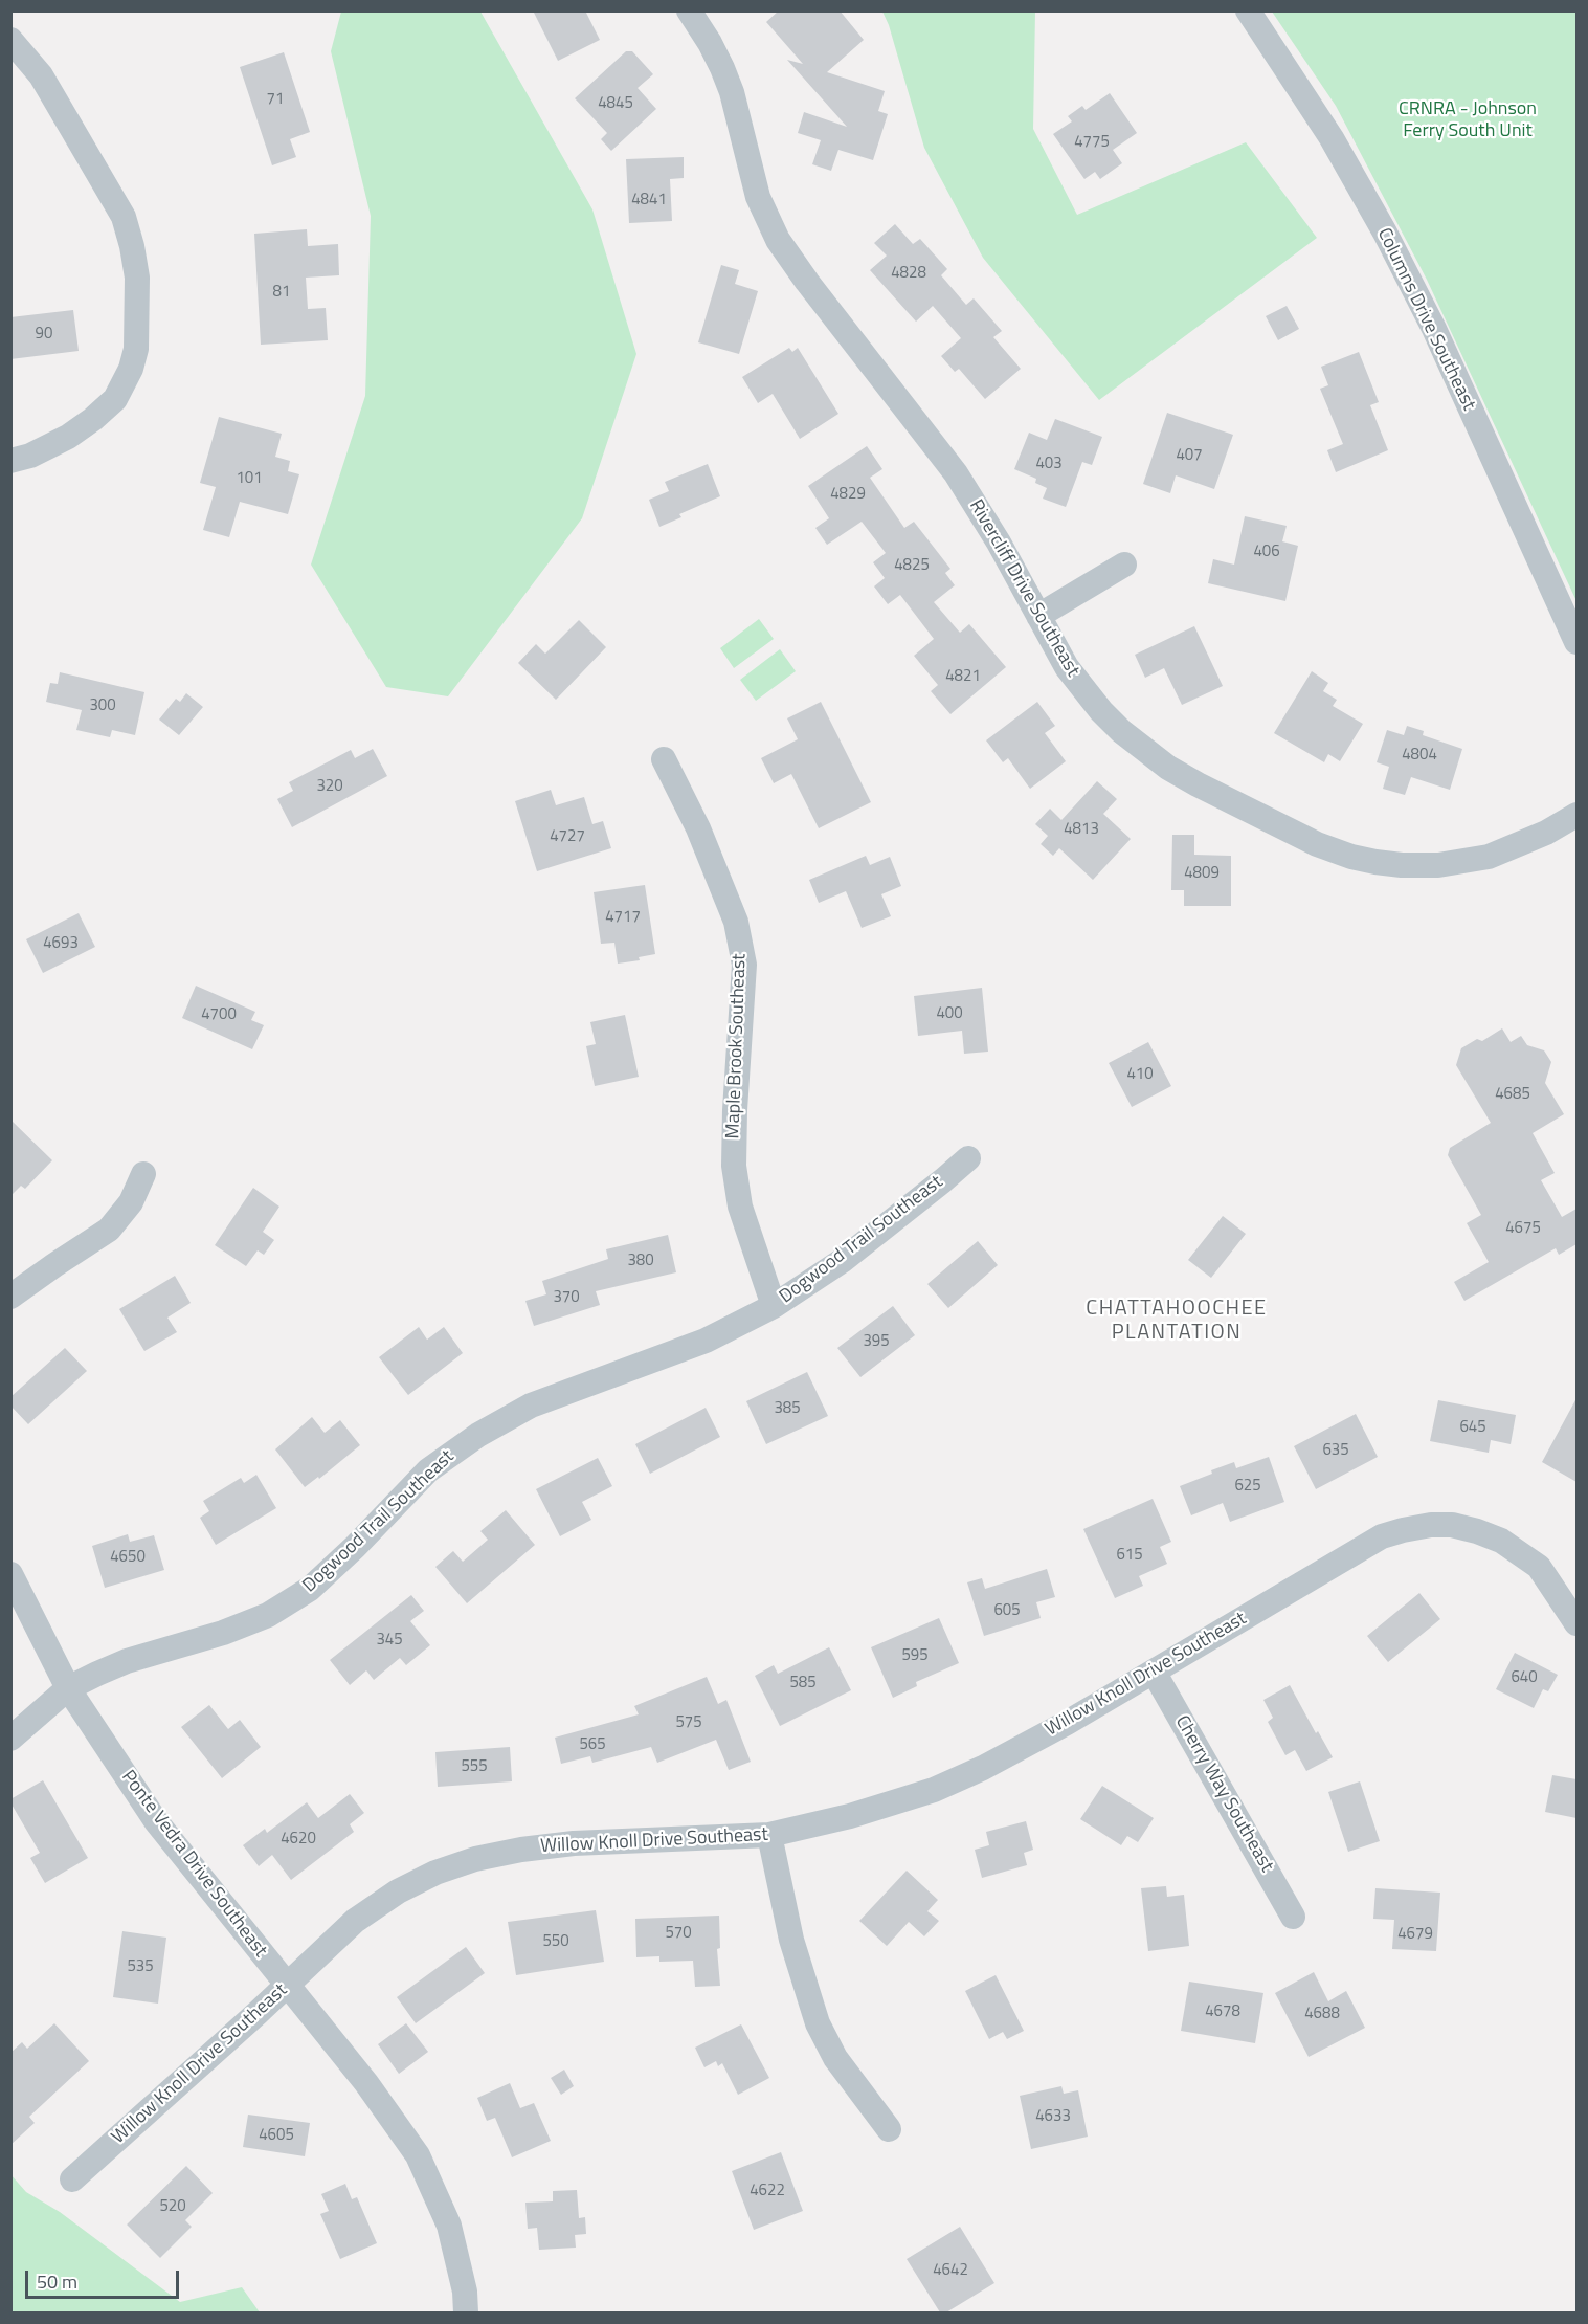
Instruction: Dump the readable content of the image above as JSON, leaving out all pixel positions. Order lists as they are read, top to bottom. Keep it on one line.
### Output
{"streets":{"street":["Columns Drive Southeast","Rivercliff Drive Southeast","Maple Brook Southeast","Dogwood Trail Southeast","Willow Knoll Drive Southeast","Cherry Way Southeast","Ponte Vedra Drive Southeast"]},"crossings":[["Maple Brook Southeast","Dogwood Trail Southeast"],["Dogwood Trail Southeast","Ponte Vedra Drive Southeast"],["Willow Knoll Drive Southeast","Cherry Way Southeast"],["Willow Knoll Drive Southeast","Ponte Vedra Drive Southeast"]],"districts":["CHATTAHOOCHEE PLANTATION"],"parks":["CRNRA - Johnson Ferry South Unit"],"house_numbers":["71","4845","4775","4841","4828","81","90","407","403","101","4829","406","4825","4821","300","4804","320","4813","4727","4809","4717","4693","400","4700","410","4685","4675","380","370","395","385","645","635","625","615","4650","605","345","595","640","585","575","565","555","4620","570","4679","550","535","4678","4688","4633","4605","4622","520","4642"],"scale_bar":"50 m"}
